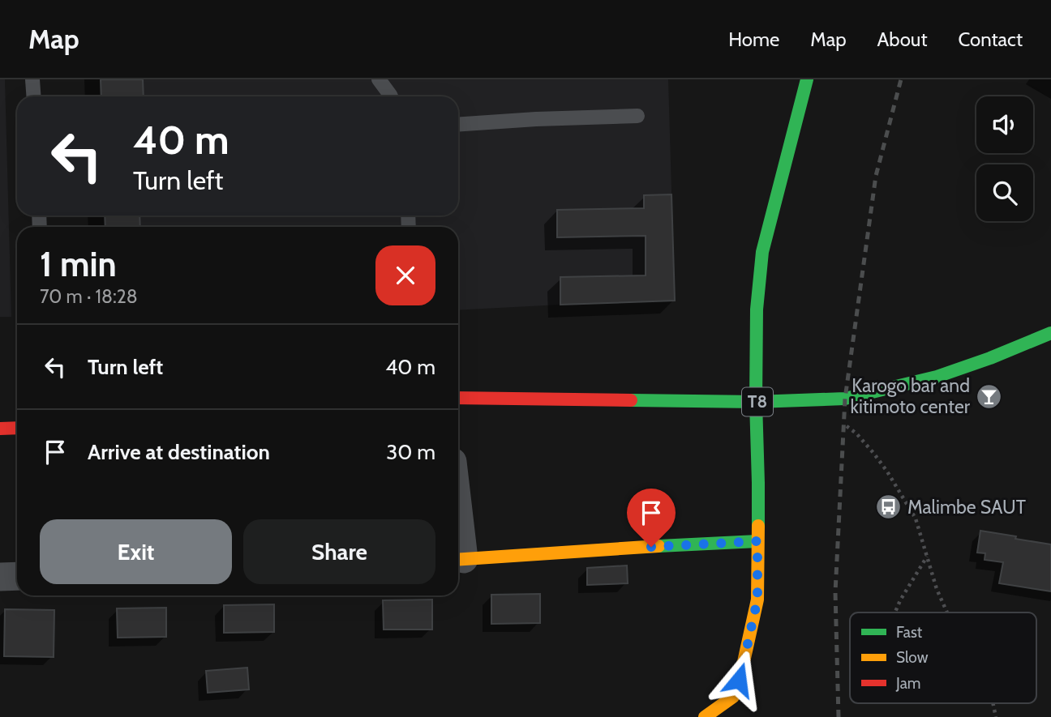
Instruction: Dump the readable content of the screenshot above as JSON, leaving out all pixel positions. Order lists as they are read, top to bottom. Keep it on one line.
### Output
{"streets":{"main road":["T8"]},"places":{"bar":["Karogo bar and kitimoto center"],"bus stop":["Malimbe SAUT"]},"legend":["Fast","Slow","Jam"],"page":{"header":"Map","nav":["Home","Map","About","Contact"],"turn":["40 m","Turn left"],"heading":["1 min","70 m · 18:28"],"list":[{"name":"Turn left","value":"40 m"},{"name":"Arrive at destination","value":"30 m"}],"buttons":["Exit","Share"]}}
